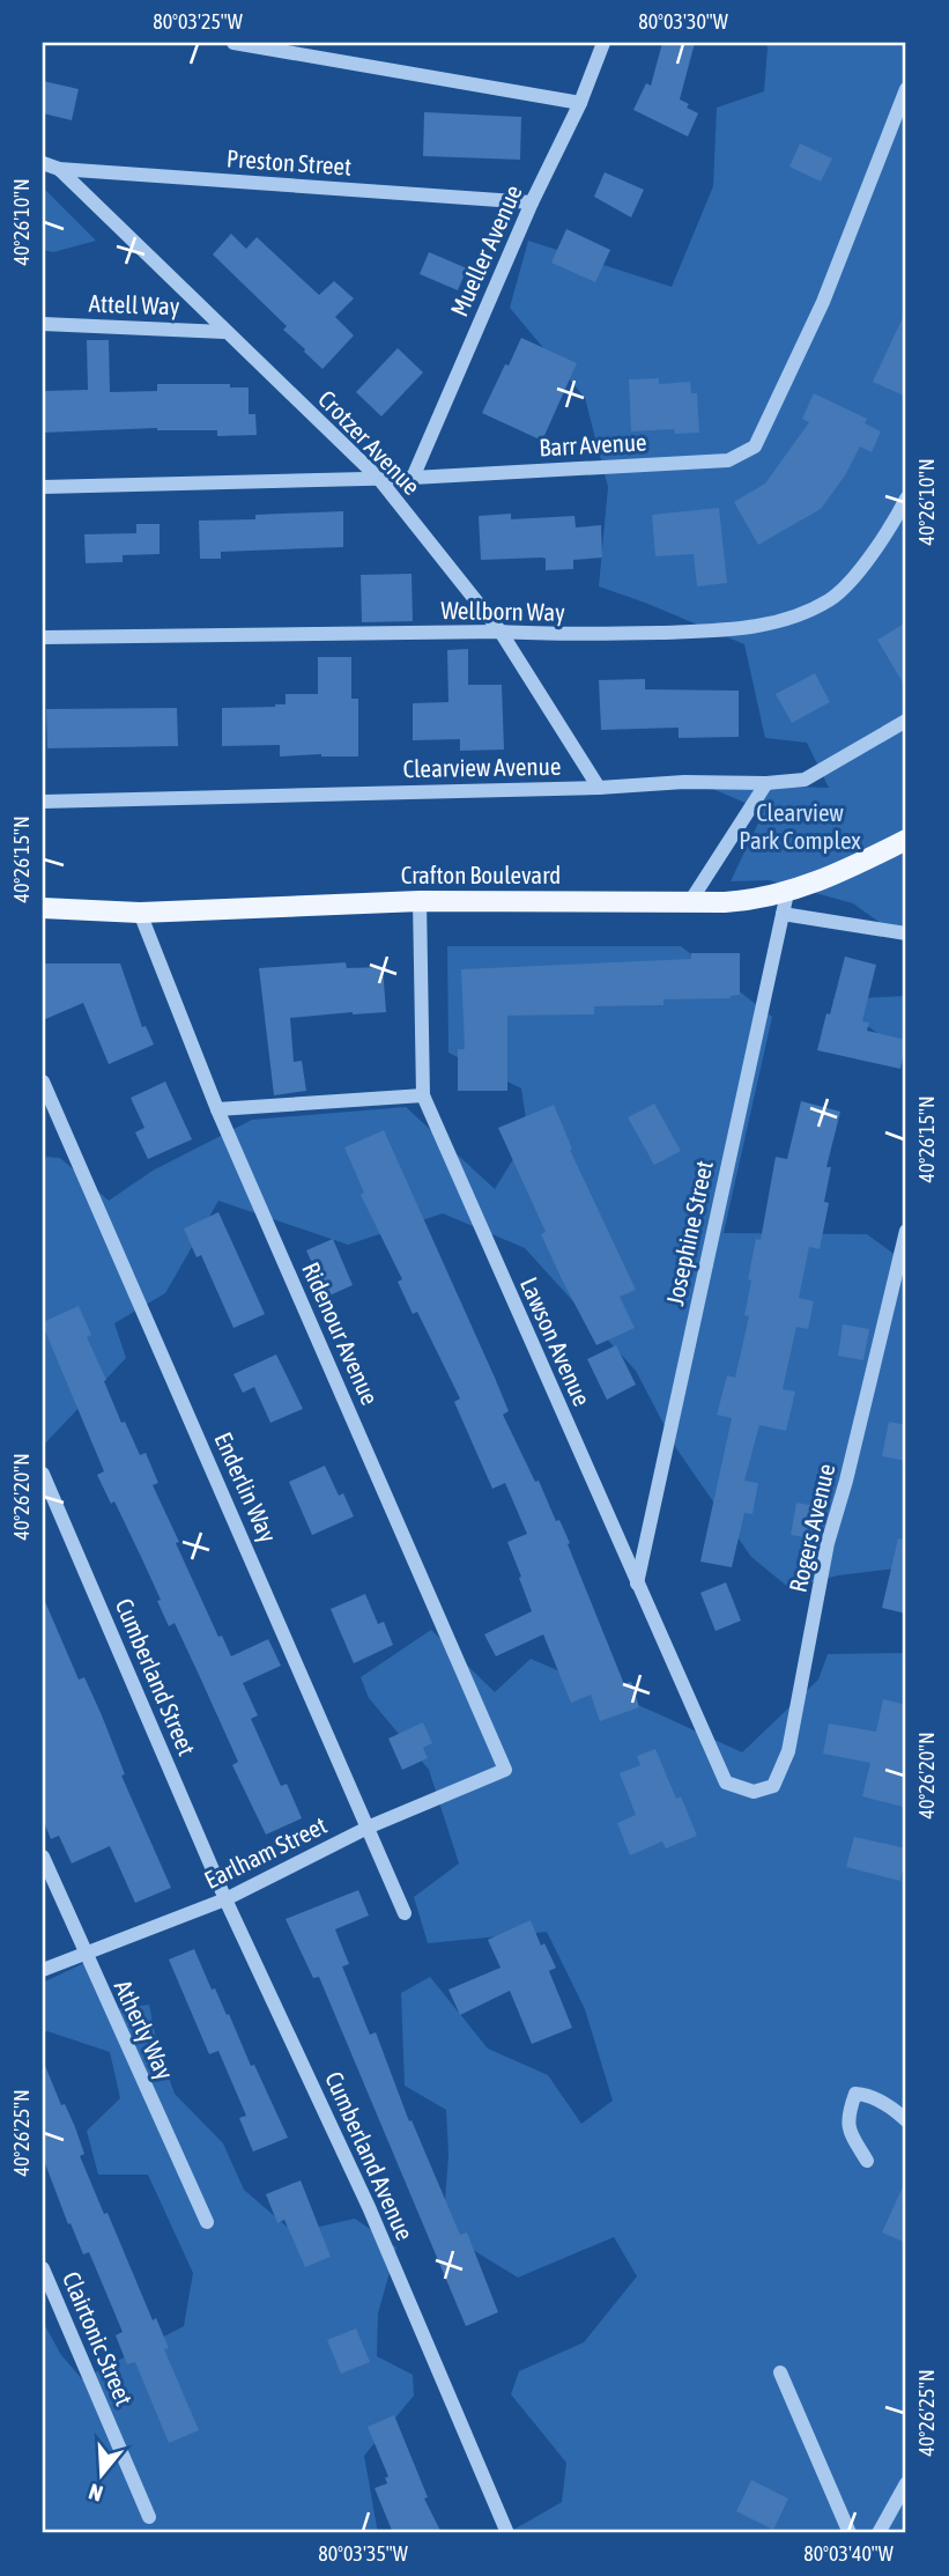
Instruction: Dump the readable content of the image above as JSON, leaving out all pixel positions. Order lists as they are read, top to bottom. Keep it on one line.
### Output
{"streets":{"main road":["Crafton Boulevard"],"street":["Preston Street","Mueller Avenue","Attell Way","Crotzer Avenue","Barr Avenue","Wellborn Way","Clearview Avenue","Josephine Street","Ridenour Avenue","Lawson Avenue","Enderlin Way","Rogers Avenue","Cumberland Street","Earlham Street","Atherly Way","Cumberland Avenue","Clairtonic Street"]},"crossings":[["Preston Street","Mueller Avenue"],["Preston Street","Crotzer Avenue"],["Mueller Avenue","Barr Avenue"],["Attell Way","Crotzer Avenue"],["Crotzer Avenue","Barr Avenue"],["Crotzer Avenue","Wellborn Way"],["Crotzer Avenue","Clearview Avenue"],["Crafton Boulevard","Josephine Street"],["Crafton Boulevard","Ridenour Avenue"],["Crafton Boulevard","Lawson Avenue"],["Josephine Street","Lawson Avenue"],["Ridenour Avenue","Earlham Street"],["Lawson Avenue","Rogers Avenue"],["Enderlin Way","Earlham Street"],["Cumberland Street","Earlham Street"],["Cumberland Street","Cumberland Avenue"],["Earlham Street","Atherly Way"],["Earlham Street","Cumberland Avenue"]],"parks":["Clearview Park Complex"],"north":"bottom","coordinates":["80°03'25\"W","80°03'30\"W","40°26'10\"N","40°26'15\"N","40°26'20\"N","40°26'25\"N","80°03'35\"W","80°03'40\"W"]}
